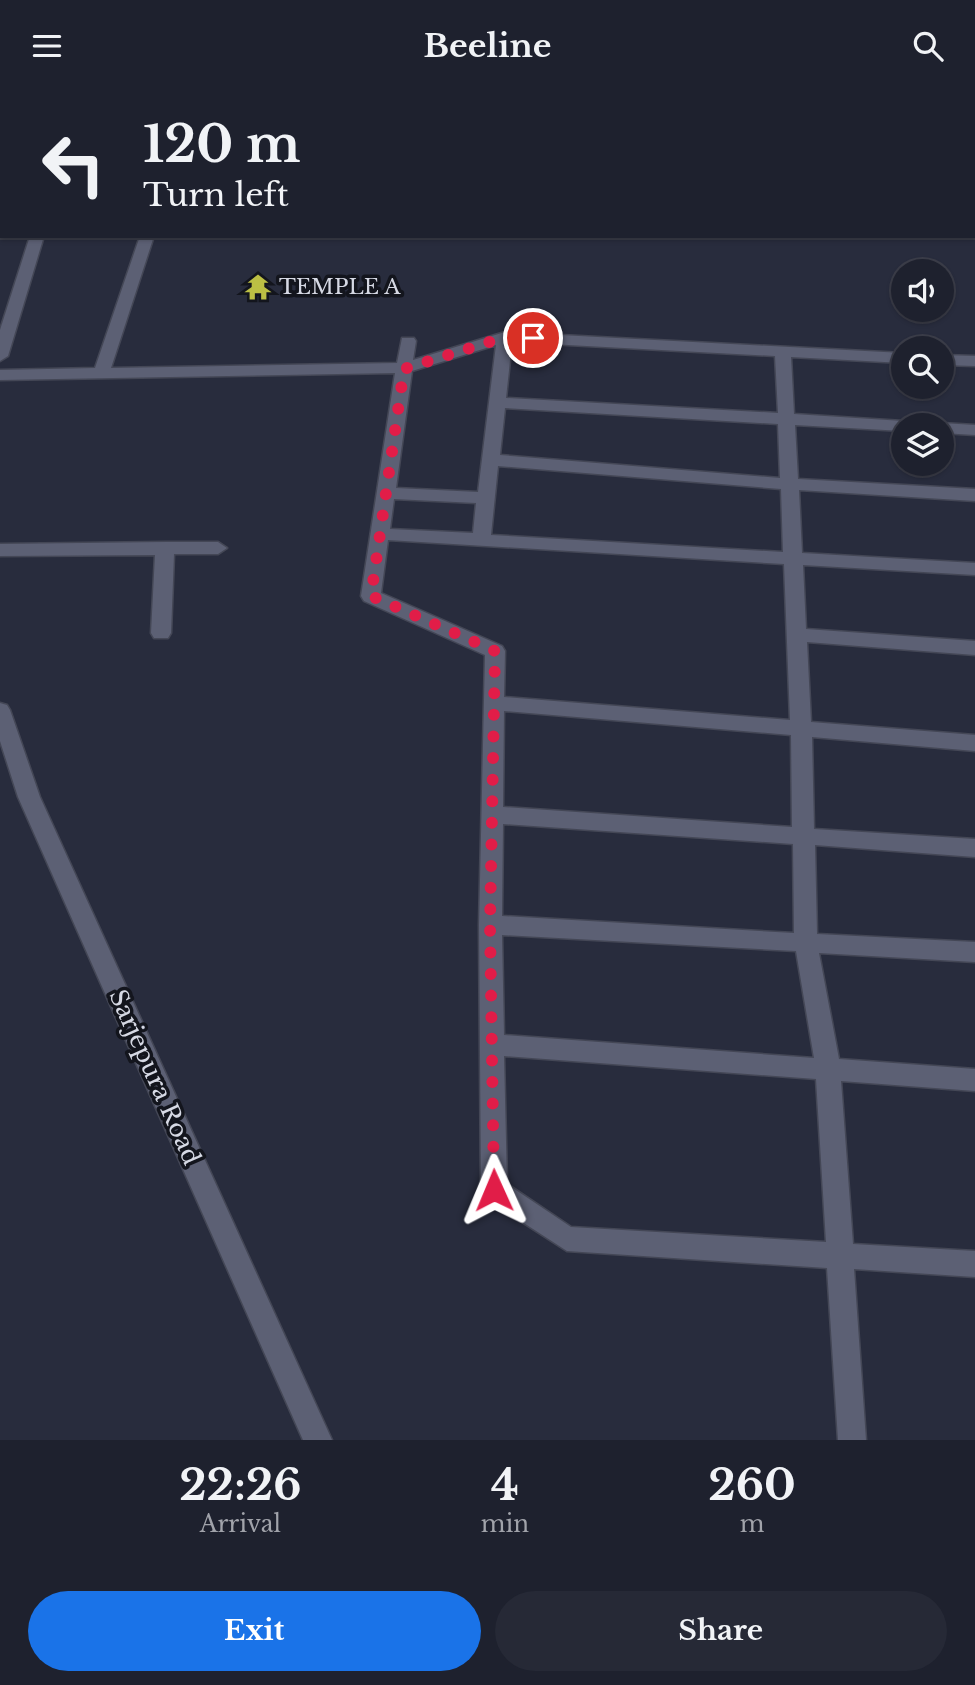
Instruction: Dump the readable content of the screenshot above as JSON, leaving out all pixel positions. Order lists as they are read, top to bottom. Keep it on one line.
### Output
{"streets":{"street":["Sarjepura Road"]},"places":{"temple":["TEMPLE A"]},"page":{"header":"Beeline","turn":["120 m","Turn left"],"eta":["22:26","Arrival","4","min","260","m"],"buttons":["Exit","Share"]}}
